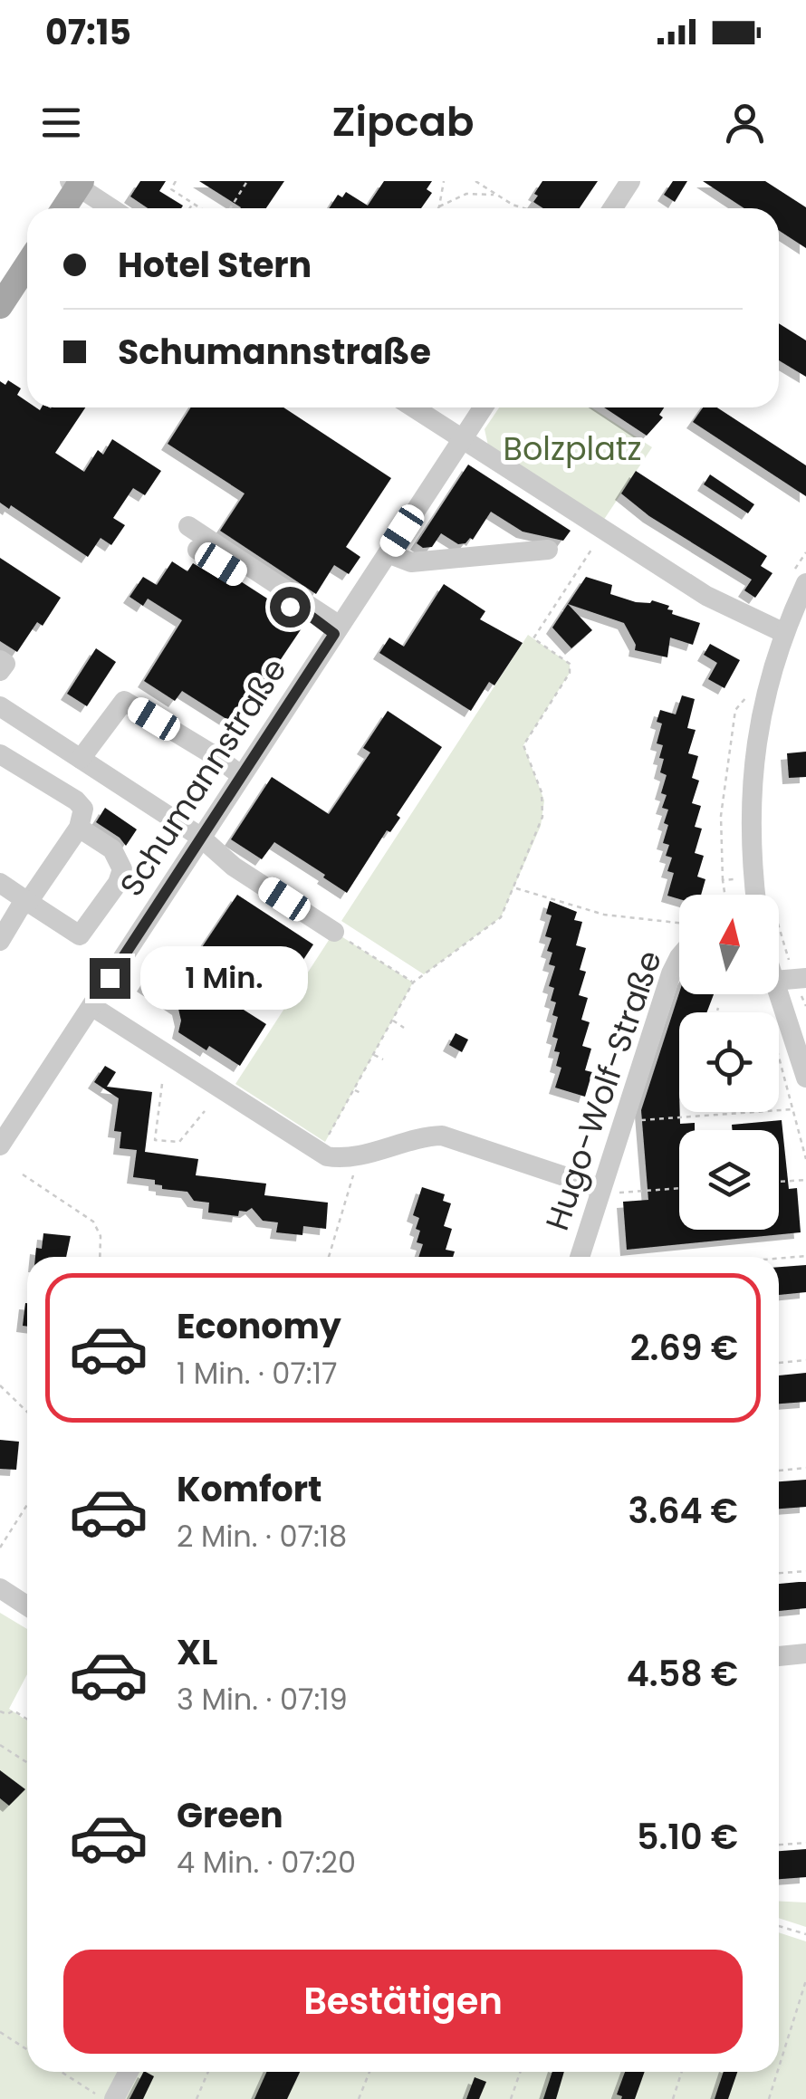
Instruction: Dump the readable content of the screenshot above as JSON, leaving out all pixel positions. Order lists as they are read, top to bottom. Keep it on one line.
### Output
{"streets":{"street":["Schumannstraße","Hugo-Wolf-Straße"]},"parks":["Bolzplatz"],"north":"top","page":{"status":"07:15","header":"Zipcab","banner":["Hotel Stern","Schumannstraße"],"bubble":"1 Min.","list":[{"name":"Economy","note":"1 Min. · 07:17","value":"2.69 €"},{"name":"Komfort","note":"2 Min. · 07:18","value":"3.64 €"},{"name":"XL","note":"3 Min. · 07:19","value":"4.58 €"},{"name":"Green","note":"4 Min. · 07:20","value":"5.10 €"}],"buttons":"Bestätigen"}}
